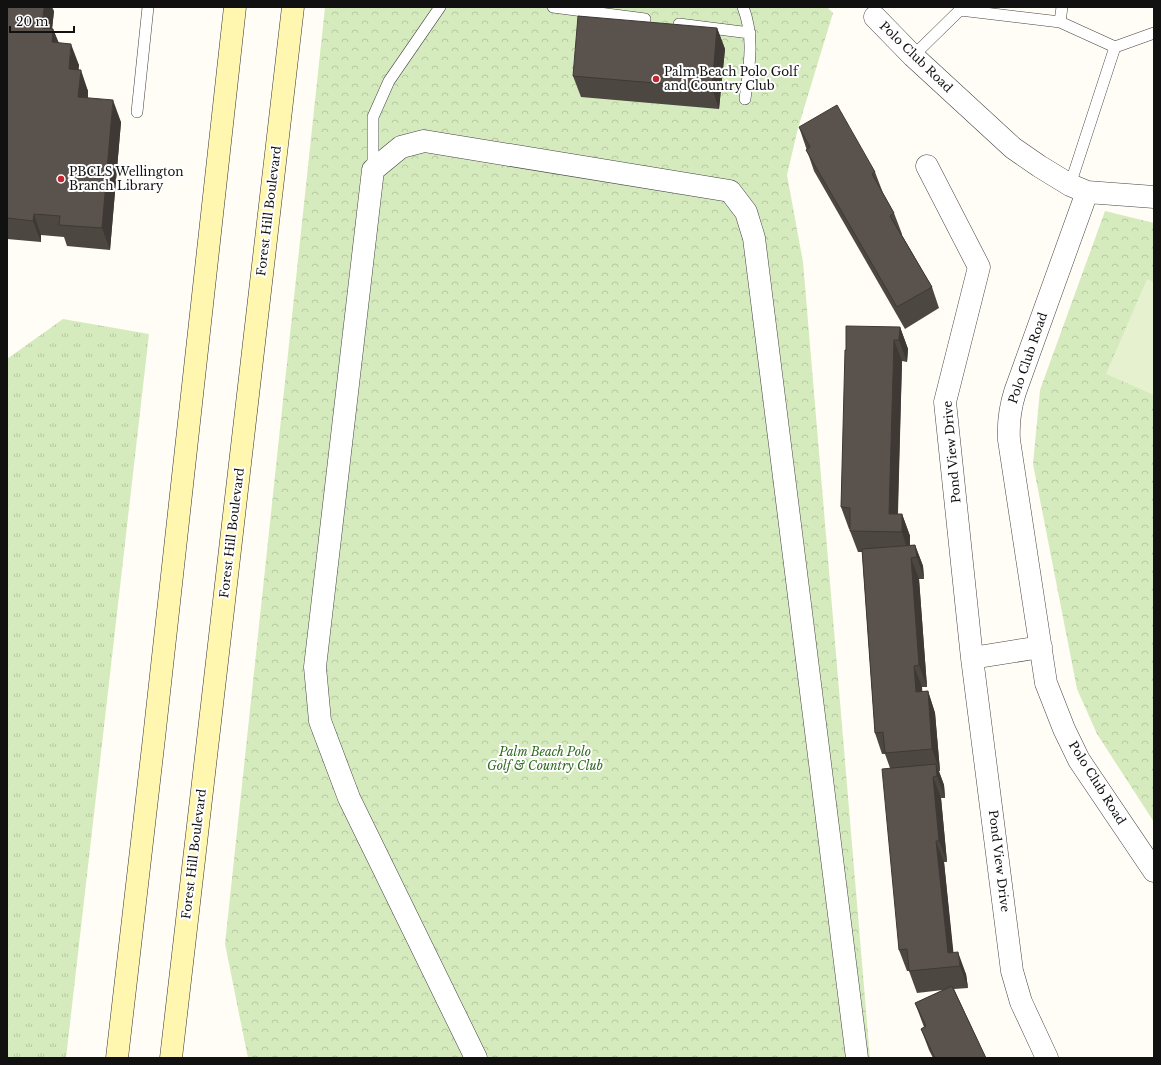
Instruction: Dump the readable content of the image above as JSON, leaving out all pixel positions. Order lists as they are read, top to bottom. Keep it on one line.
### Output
{"streets":{"main road":["Forest Hill Boulevard"],"street":["Polo Club Road","Pond View Drive"]},"parks":["Palm Beach Polo Golf & Country Club"],"places":["Palm Beach Polo Golf and Country Club","PBCLS Wellington Branch Library"],"scale_bar":"20 m"}
